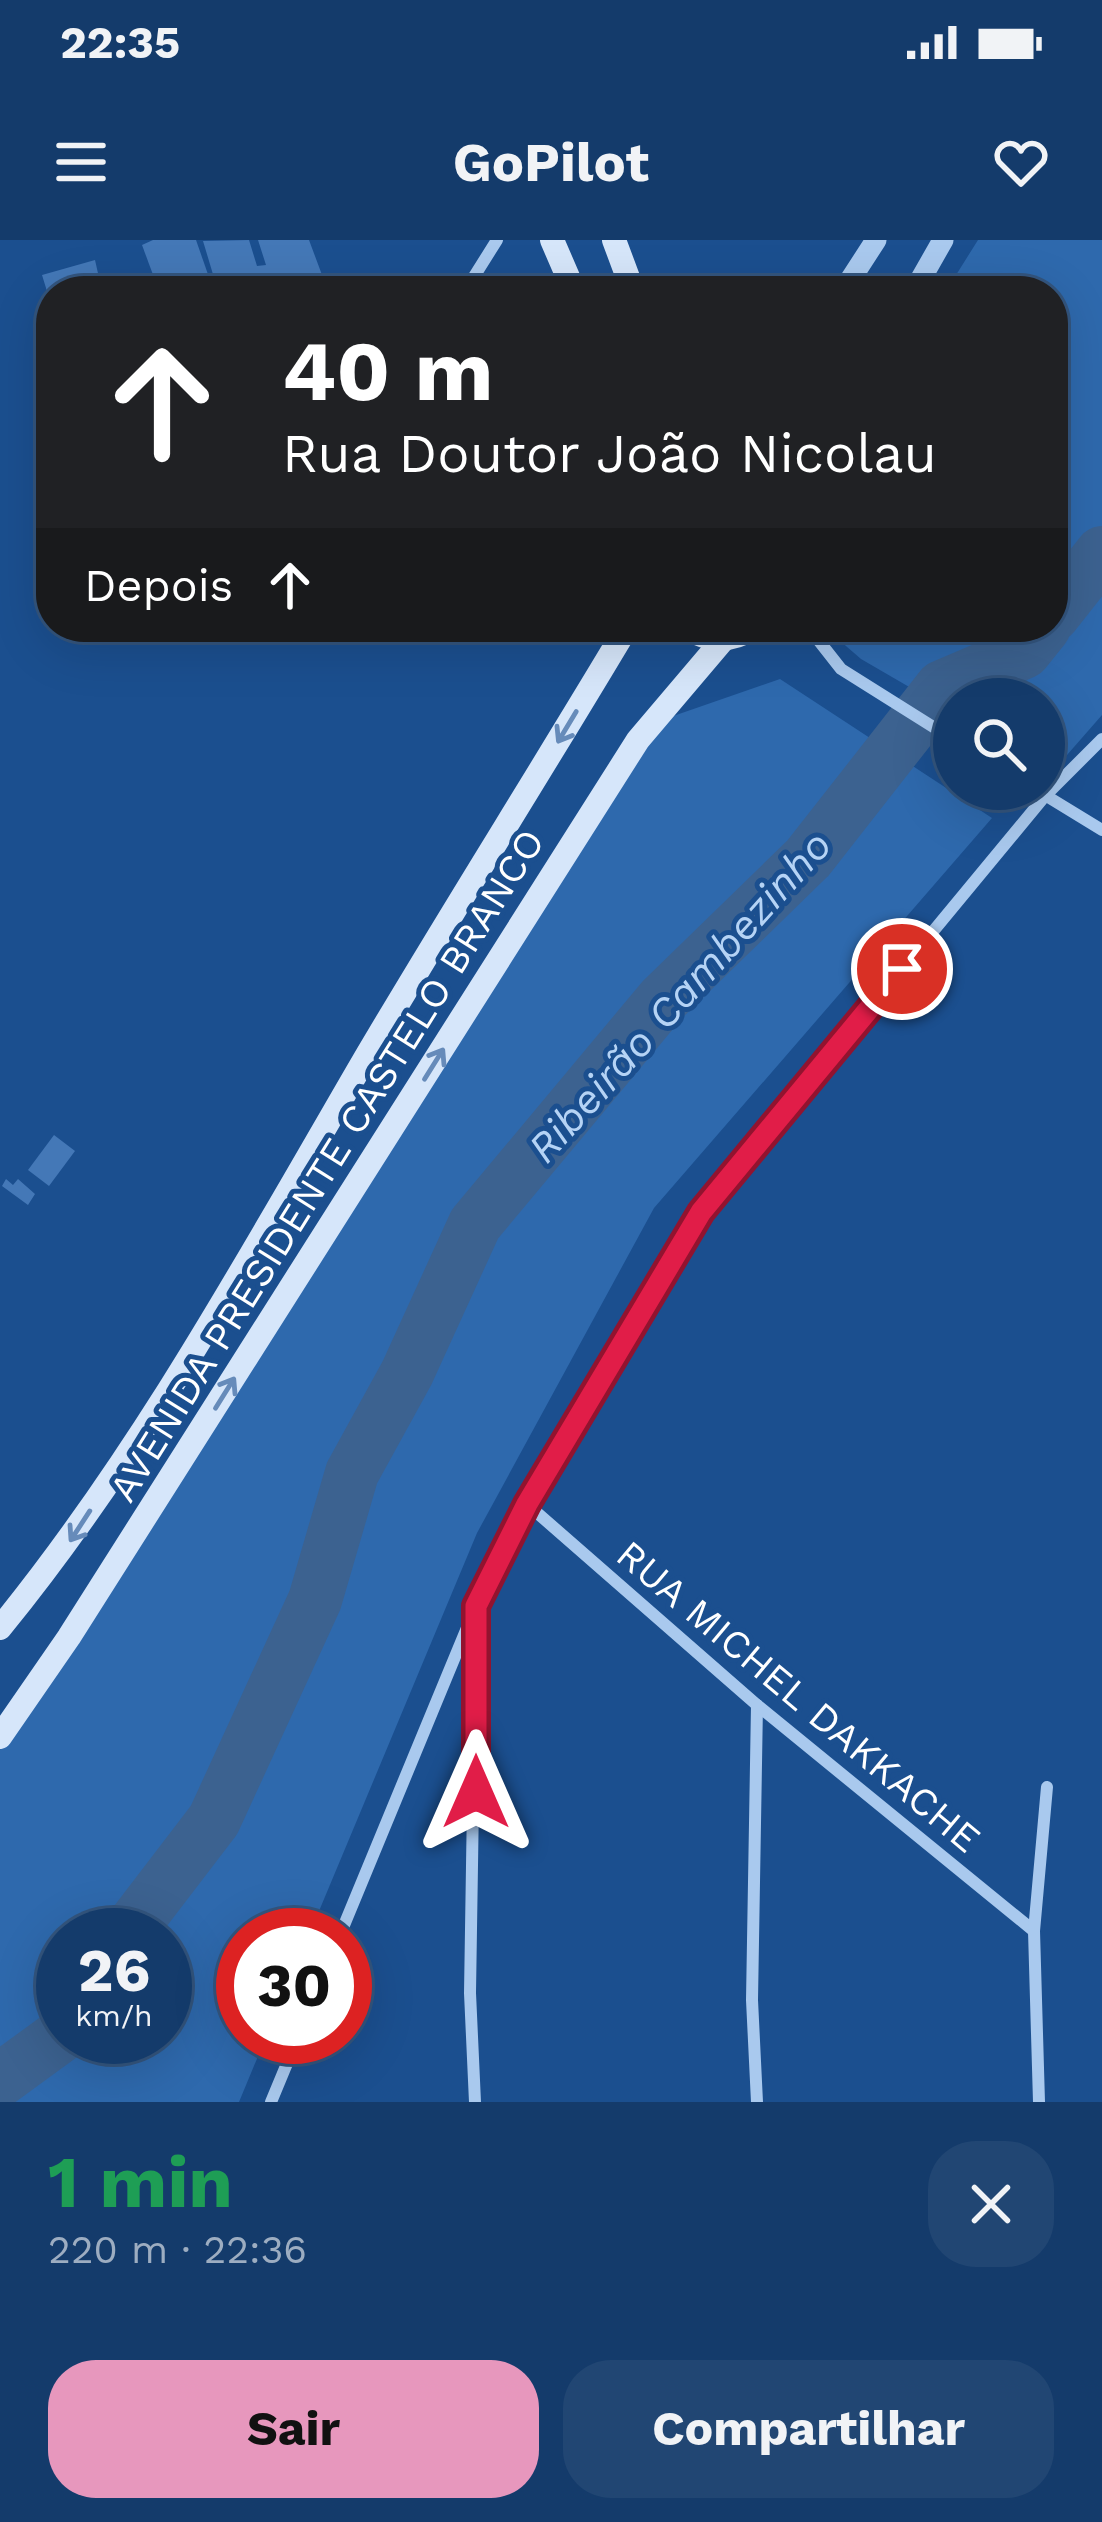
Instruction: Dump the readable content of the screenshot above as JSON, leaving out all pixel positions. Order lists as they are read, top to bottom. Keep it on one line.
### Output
{"streets":{"main road":["AVENIDA PRESIDENTE CASTELO BRANCO"],"street":["RUA MICHEL DAKKACHE"]},"water":["Ribeirão Cambezinho"],"page":{"status":"22:35","header":"GoPilot","turn":["40 m","Rua Doutor João Nicolau"],"then":"Depois","speed":"26 km/h","limit":"30","heading":["1 min","220 m · 22:36"],"buttons":["Sair","Compartilhar"]}}
